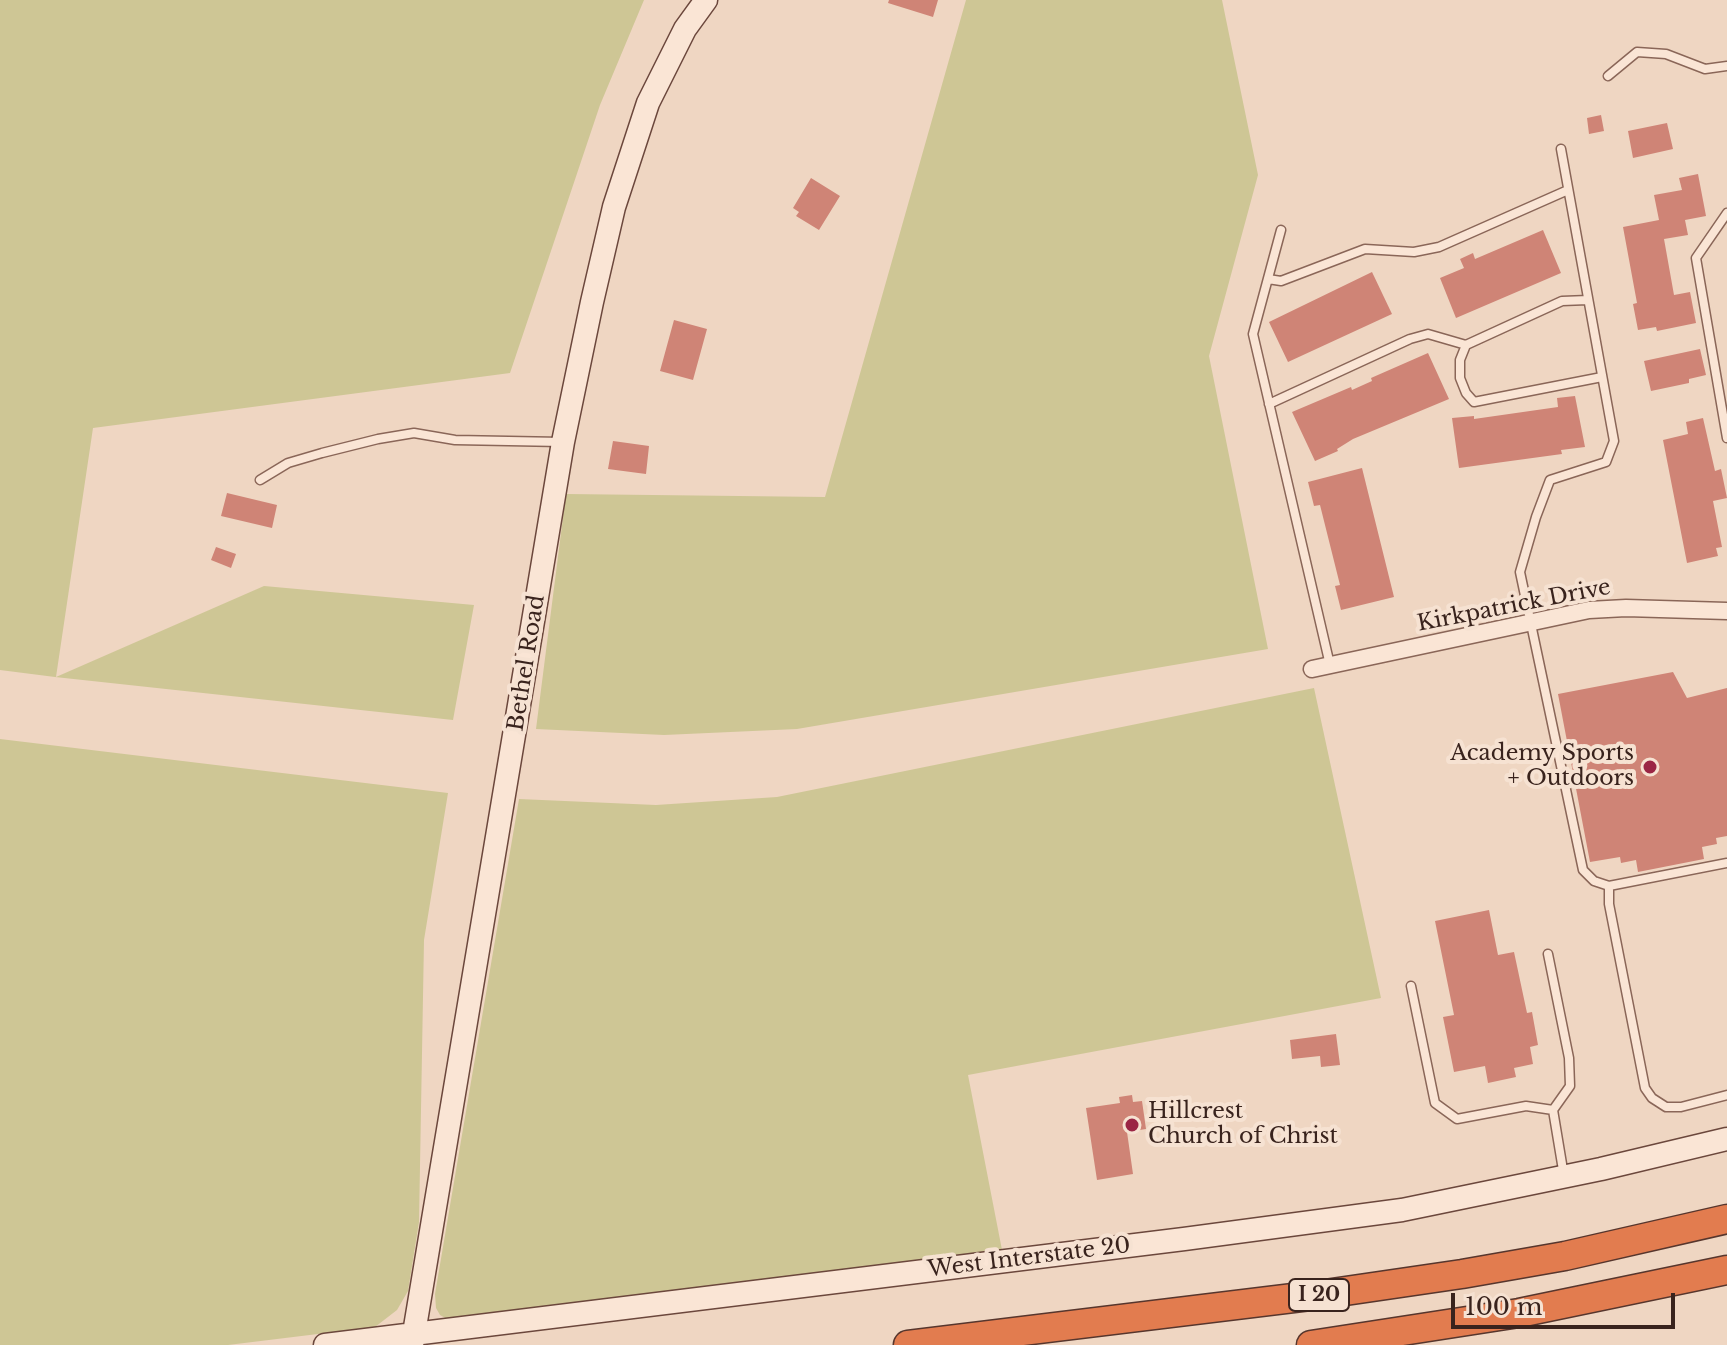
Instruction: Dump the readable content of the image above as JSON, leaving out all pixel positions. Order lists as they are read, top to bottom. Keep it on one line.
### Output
{"streets":{"highway":["I 20"],"main road":["Bethel Road","West Interstate 20"],"street":["Kirkpatrick Drive"]},"crossings":[["Bethel Road","West Interstate 20"]],"places":["Academy Sports + Outdoors","Hillcrest Church of Christ"],"scale_bar":"100 m"}
